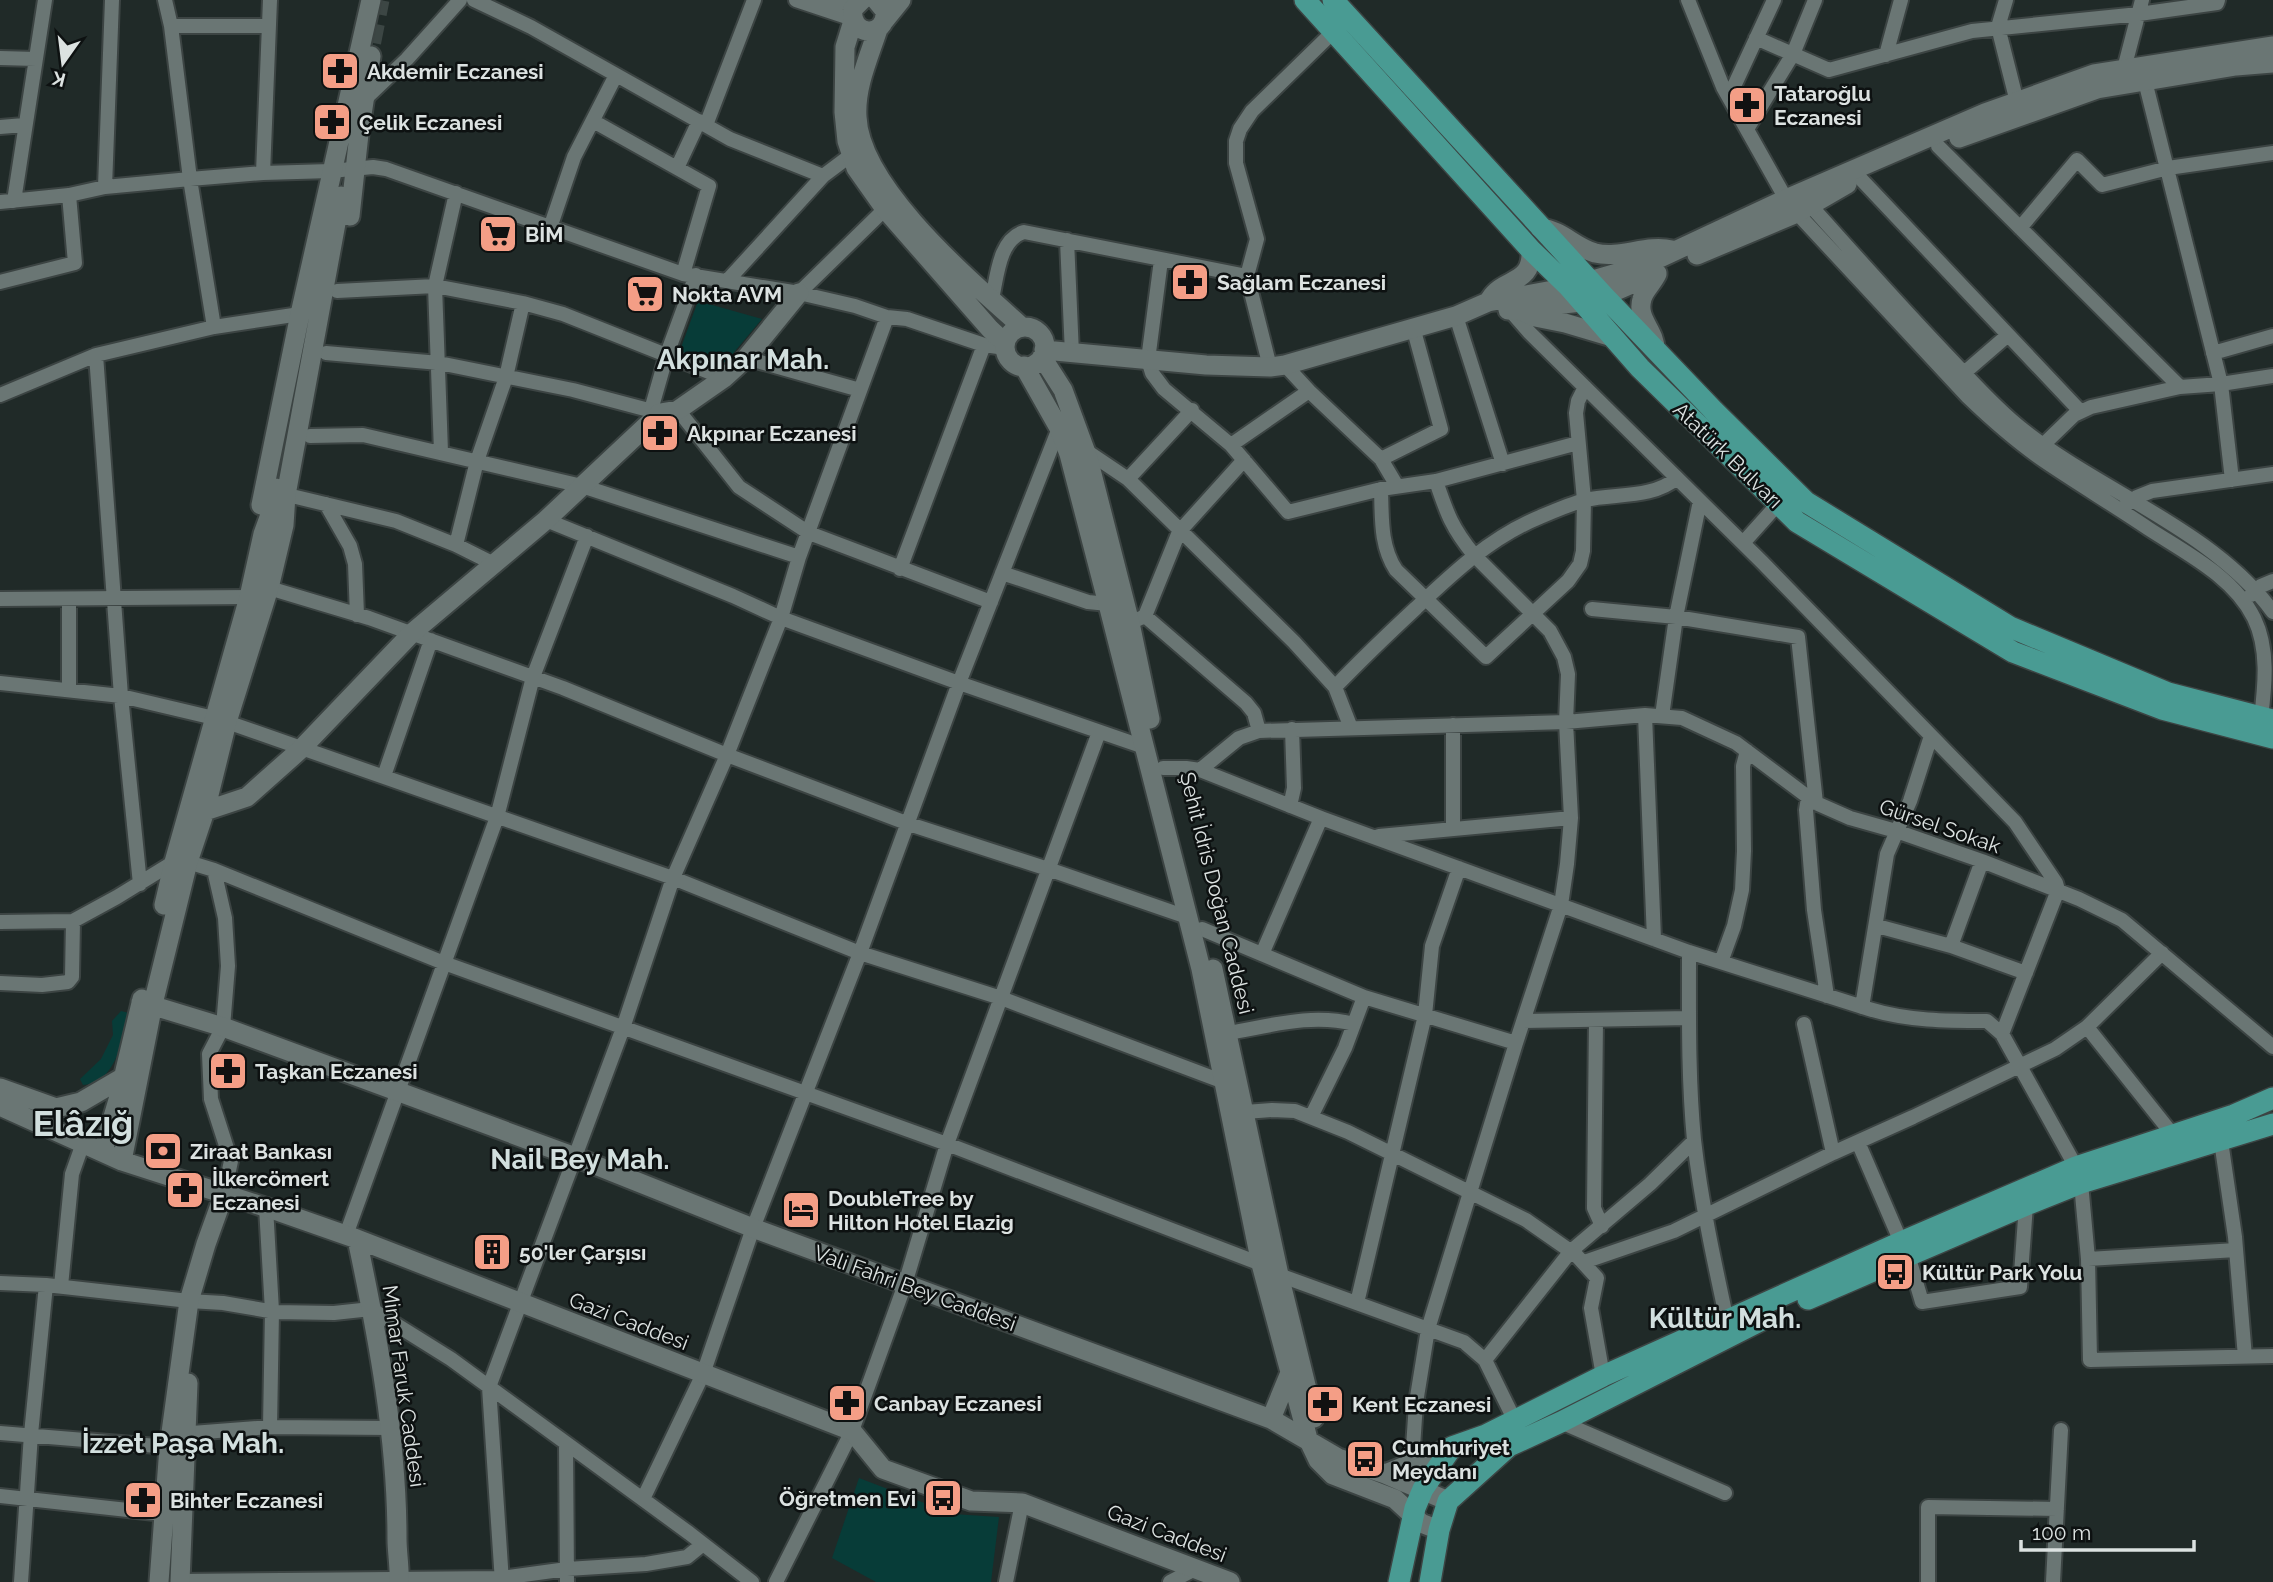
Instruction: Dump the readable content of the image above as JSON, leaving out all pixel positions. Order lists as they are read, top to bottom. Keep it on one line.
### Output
{"streets":{"main road":["Atatürk Bulvarı","Şehit İdris Doğan Caddesi","Vali Fahri Bey Caddesi","Gazi Caddesi","Mimar Faruk Caddesi"],"street":["Gürsel Sokak"]},"crossings":[["Şehit İdris Doğan Caddesi","Vali Fahri Bey Caddesi"],["Gazi Caddesi","Mimar Faruk Caddesi"]],"districts":["Akpınar Mah.","Elâzığ","Nail Bey Mah.","Kültür Mah.","İzzet Paşa Mah."],"places":{"pharmacy":["Akdemir Eczanesi","Tataroğlu Eczanesi","Çelik Eczanesi","Sağlam Eczanesi","Akpınar Eczanesi","Taşkan Eczanesi","İlkercömert Eczanesi","Canbay Eczanesi","Kent Eczanesi","Bihter Eczanesi"],"supermarket":["BİM","Nokta AVM"],"bank":["Ziraat Bankası"],"hotel":["DoubleTree by Hilton Hotel Elazig"],"building":["50'ler Çarşısı"],"bus stop":["Kültür Park Yolu","Cumhuriyet Meydanı","Öğretmen Evi"]},"scale_bar":"100 m","north":"bottom"}
